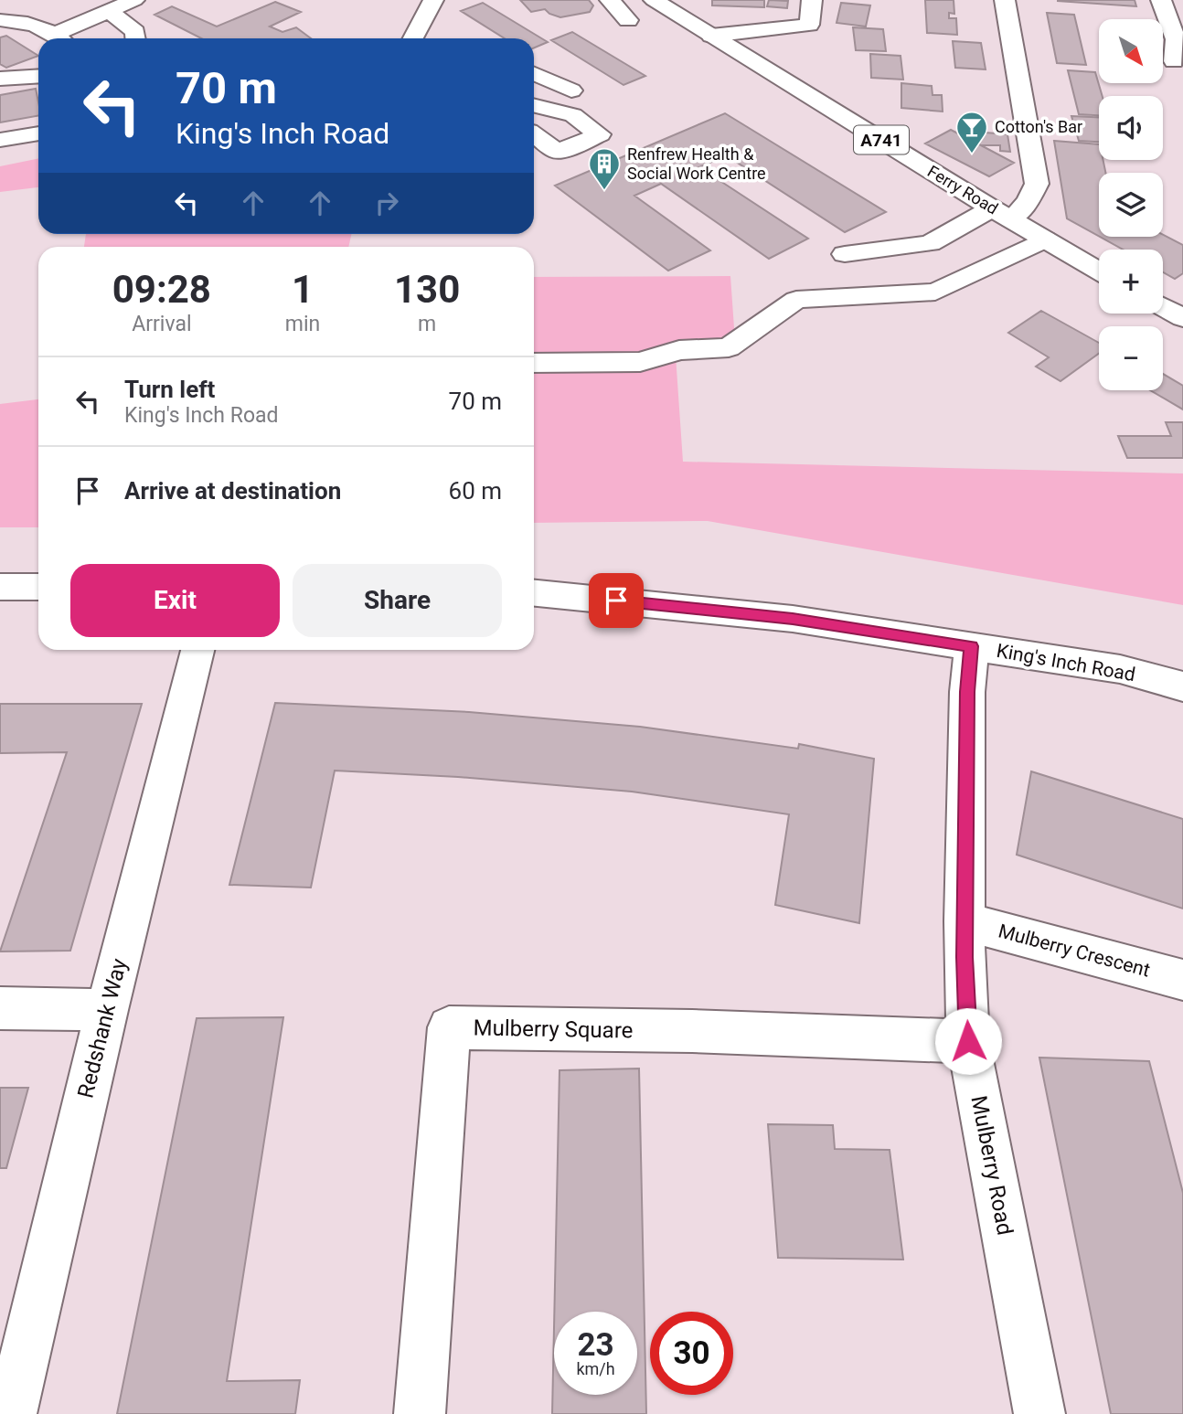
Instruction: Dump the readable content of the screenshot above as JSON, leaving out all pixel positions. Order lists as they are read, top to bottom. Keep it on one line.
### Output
{"streets":{"street":["A741","Ferry Road","King's Inch Road","Mulberry Crescent","Redshank Way","Mulberry Square","Mulberry Road"]},"crossings":[["King's Inch Road","Mulberry Road"],["Mulberry Crescent","Mulberry Road"],["Mulberry Square","Mulberry Road"]],"places":{"bar":["Cotton's Bar"],"building":["Renfrew Health & Social Work Centre"]},"north":"bottom right","page":{"map_buttons":["+","−"],"turn":["70 m","King's Inch Road"],"eta":["09:28","Arrival","1","min","130","m"],"list":[{"name":"Turn left","note":"King's Inch Road","value":"70 m"},{"name":"Arrive at destination","value":"60 m"}],"buttons":["Exit","Share"],"speed":"23 km/h","limit":"30"}}
